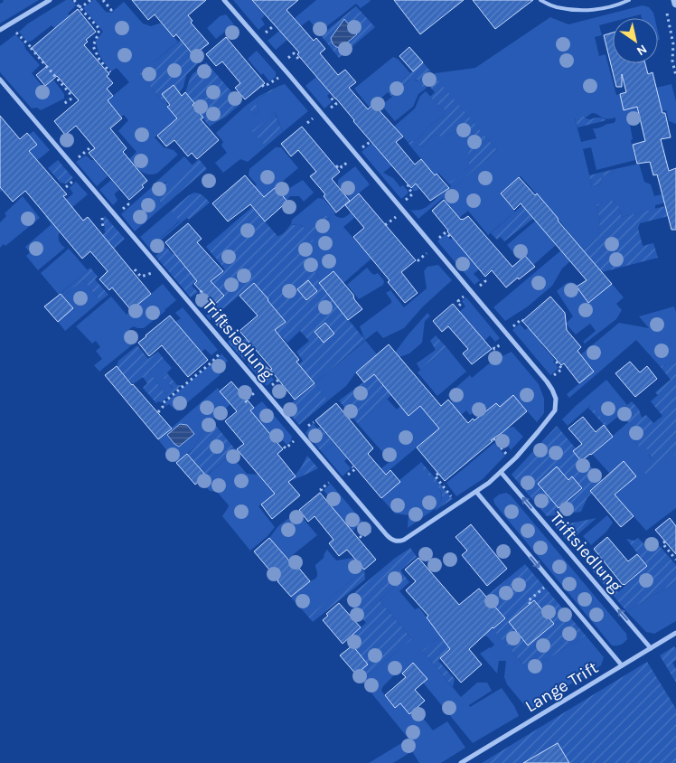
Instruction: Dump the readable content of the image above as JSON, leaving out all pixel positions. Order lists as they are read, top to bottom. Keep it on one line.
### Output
{"streets":{"street":["Triftsiedlung","Lange Trift"]},"crossings":[["Triftsiedlung","Lange Trift"]],"north":"bottom right"}
